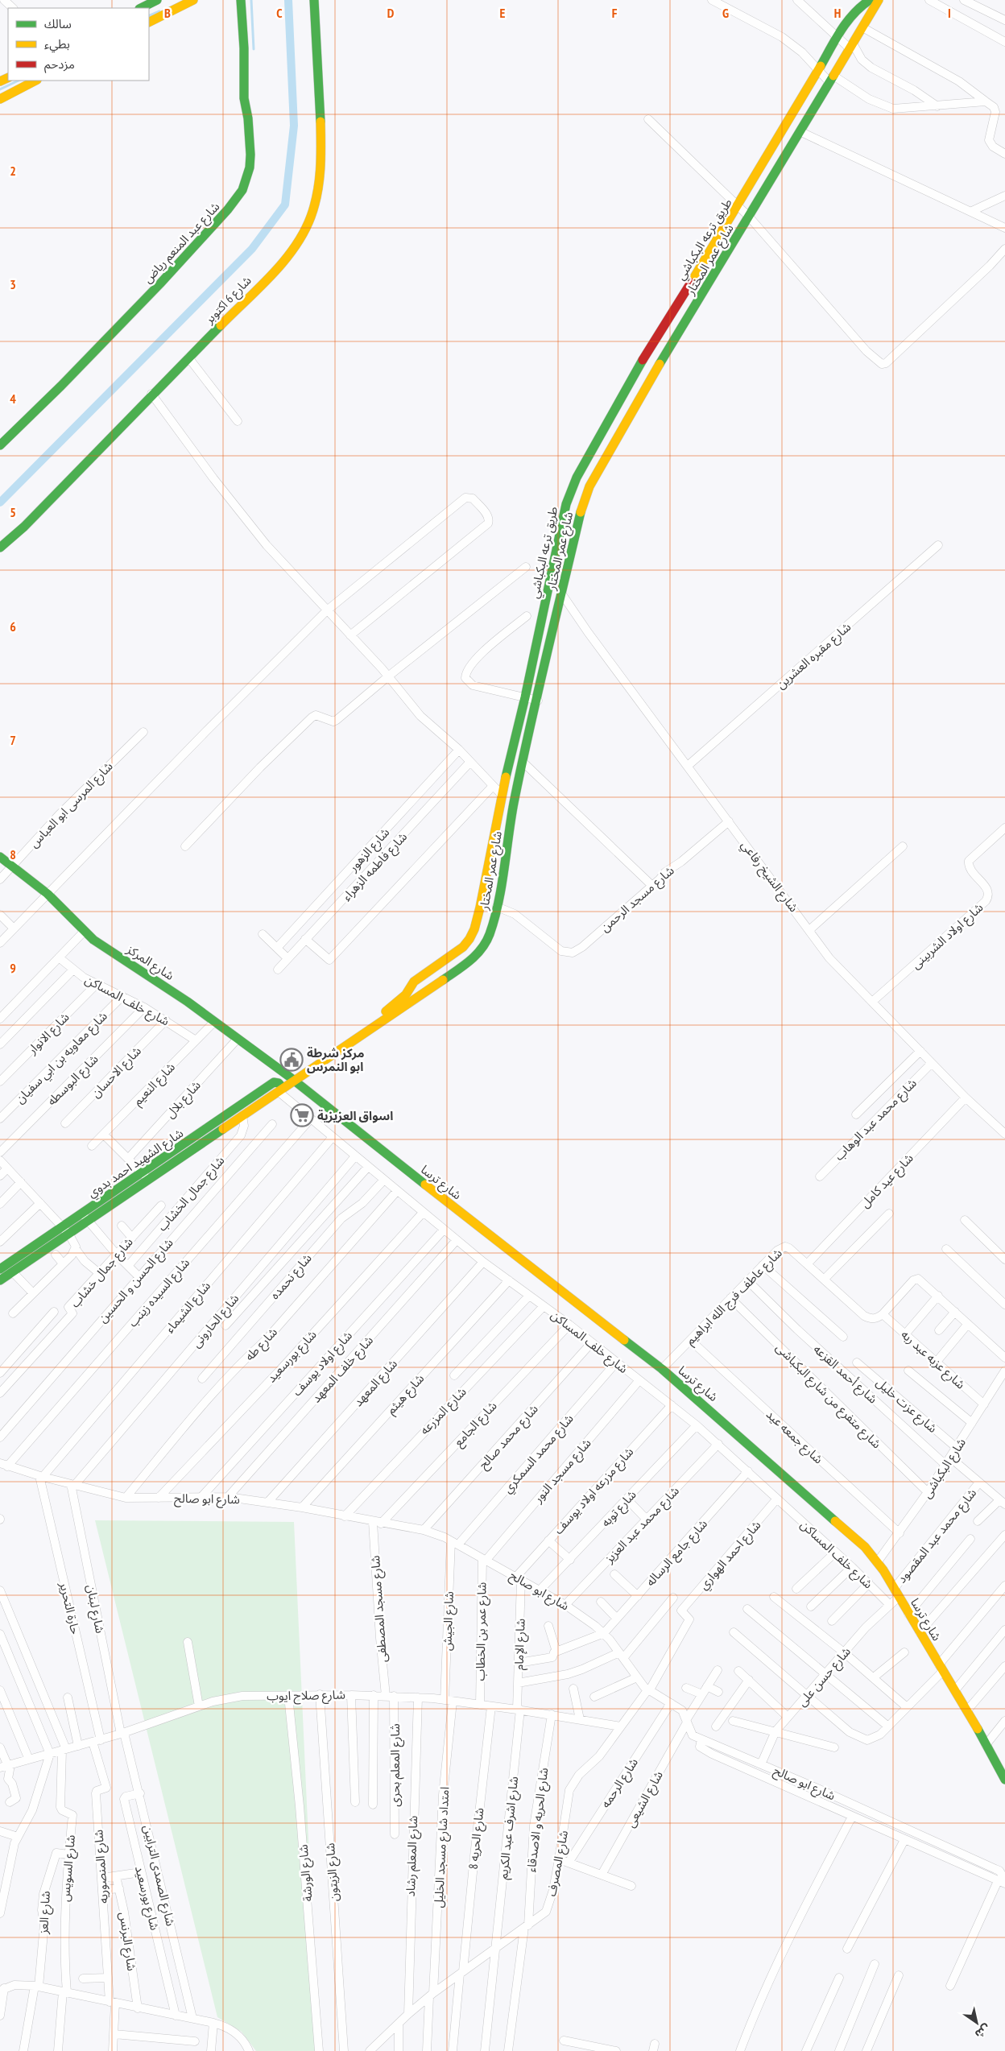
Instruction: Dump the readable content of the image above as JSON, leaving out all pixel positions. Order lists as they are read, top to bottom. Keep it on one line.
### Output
{"streets":{"street":["طريق ترعه البكباشي","شارع عبد المنعم رياض","شارع عمر المختار","شارع 6 اكتوبر","شارع مقبره العشرين","شارع المرسى ابو العباس","شارع الزهور","شارع فاطمه الزهراء","شارع الشيخ رفاعي","شارع مسجد الرحمن","شارع اولاد الشربينى","شارع المركز","شارع خلف المساكن","شارع الانوار","شارع معاويه بن ابي سفيان","شارع الاحسان","شارع البوسطه","شارع النعيم","شارع بلال","شارع محمد عبد الوهاب","شارع الشهيد احمد بدوي","شارع عيد كامل","شارع ترسا","شارع جمال الخشاب","شارع جمال خشاب","شارع نحمده","شارع الحسن و الحسين","شارع السيده زينب","شارع عاطف فرج الله ابراهيم","شارع الشيماء","شارع الحارونى","شارع طه","شارع بورسعيد","شارع عزبه عبد ربه","شارع اولاد يوسف","شارع خلف المعهد","شارع أحمد القزعه","شارع المعهد","شارع هيثم","شارع متفرع من شارع البكباشى","شارع عزت خليل","شارع المزرعه","شارع الجامع","شارع محمد صالح","شارع جمعه عيد","شارع محمد السمكري","شارع البكباشى","شارع مسجد النور","شارع مزرعه اولاد يوسف","شارع ابو صالح","شارع توبه","شارع محمد عبد العزيز","شارع محمد عبد المقصود","شارع جامع الرساله","شارع احمد الهواري","حارة التحرير","شارع لبنان","شارع مسجد المصطفى","شارع الجيش","شارع عمر بن الخطاب","شارع الإمام","شارع حسن على","شارع صلاح ايوب","شارع المعلم بحرى","شارع الرحمه","شارع الشيعى","شارع الحريه و الاصدقاء","شارع اشرف عبد الكريم","شارع الحريه 8","امتداد شارع مسجد الخليل","شارع المعلم رشاد","شارع المصرف","شارع المنصوريه","شارع السويس","شارع الزيتون","شارع الورشة","شارع الصمدى الترابين","شارع العز","شارع البرنس"]},"crossings":[["طريق ترعه البكباشي","شارع عمر المختار"],["شارع عمر المختار","شارع الشيخ رفاعي"],["شارع عمر المختار","شارع مسجد الرحمن"],["شارع عمر المختار","شارع المركز"],["شارع عمر المختار","شارع الشهيد احمد بدوي"],["شارع عمر المختار","شارع ترسا"],["شارع مقبره العشرين","شارع الشيخ رفاعي"],["شارع المرسى ابو العباس","شارع المركز"],["شارع الشيخ رفاعي","شارع مسجد الرحمن"],["شارع الشيخ رفاعي","شارع اولاد الشربينى"],["شارع الشيخ رفاعي","شارع محمد عبد الوهاب"],["شارع الشيخ رفاعي","شارع عيد كامل"],["شارع المركز","شارع النعيم"],["شارع المركز","شارع بلال"],["شارع المركز","شارع الشهيد احمد بدوي"],["شارع المركز","شارع ترسا"],["شارع خلف المساكن","شارع الانوار"],["شارع خلف المساكن","شارع معاويه بن ابي سفيان"],["شارع خلف المساكن","شارع الاحسان"],["شارع خلف المساكن","شارع البوسطه"],["شارع خلف المساكن","شارع النعيم"],["شارع خلف المساكن","شارع الشهيد احمد بدوي"],["شارع خلف المساكن","شارع نحمده"],["شارع خلف المساكن","شارع السيده زينب"],["شارع خلف المساكن","شارع الشيماء"],["شارع خلف المساكن","شارع الحارونى"],["شارع خلف المساكن","شارع طه"],["شارع خلف المساكن","شارع بورسعيد"],["شارع خلف المساكن","شارع اولاد يوسف"],["شارع خلف المساكن","شارع خلف المعهد"],["شارع خلف المساكن","شارع المعهد"],["شارع خلف المساكن","شارع هيثم"],["شارع خلف المساكن","شارع المزرعه"],["شارع خلف المساكن","شارع الجامع"],["شارع خلف المساكن","شارع محمد صالح"],["شارع خلف المساكن","شارع محمد السمكري"],["شارع خلف المساكن","شارع مسجد النور"],["شارع خلف المساكن","شارع مزرعه اولاد يوسف"],["شارع خلف المساكن","شارع توبه"],["شارع خلف المساكن","شارع محمد عبد العزيز"],["شارع خلف المساكن","شارع جامع الرساله"],["شارع خلف المساكن","شارع احمد الهواري"],["شارع خلف المساكن","شارع حسن على"],["شارع الشهيد احمد بدوي","شارع ترسا"],["شارع الشهيد احمد بدوي","شارع جمال الخشاب"],["شارع عيد كامل","شارع عاطف فرج الله ابراهيم"],["شارع ترسا","شارع عاطف فرج الله ابراهيم"],["شارع ترسا","شارع البكباشى"],["شارع ترسا","شارع محمد عبد المقصود"],["شارع ترسا","شارع حسن على"],["شارع السيده زينب","شارع ابو صالح"],["شارع عاطف فرج الله ابراهيم","شارع عزبه عبد ربه"],["شارع عاطف فرج الله ابراهيم","شارع أحمد القزعه"],["شارع عاطف فرج الله ابراهيم","شارع متفرع من شارع البكباشى"],["شارع عاطف فرج الله ابراهيم","شارع جمعه عيد"],["شارع الشيماء","شارع ابو صالح"],["شارع الشيماء","حارة التحرير"],["شارع الحارونى","شارع ابو صالح"],["شارع الحارونى","شارع لبنان"],["شارع طه","شارع ابو صالح"],["شارع بورسعيد","شارع ابو صالح"],["شارع بورسعيد","شارع الصمدى الترابين"],["شارع عزبه عبد ربه","شارع البكباشى"],["شارع اولاد يوسف","شارع ابو صالح"],["شارع خلف المعهد","شارع ابو صالح"],["شارع أحمد القزعه","شارع البكباشى"],["شارع أحمد القزعه","شارع محمد عبد المقصود"],["شارع المعهد","شارع ابو صالح"],["شارع هيثم","شارع ابو صالح"],["شارع متفرع من شارع البكباشى","شارع البكباشى"],["شارع عزت خليل","شارع البكباشى"],["شارع المزرعه","شارع ابو صالح"],["شارع الجامع","شارع ابو صالح"],["شارع الجامع","شارع مسجد المصطفى"],["شارع محمد صالح","شارع ابو صالح"],["شارع جمعه عيد","شارع البكباشى"],["شارع محمد السمكري","شارع ابو صالح"],["شارع محمد السمكري","شارع الجيش"],["شارع مسجد النور","شارع ابو صالح"],["شارع مسجد النور","شارع عمر بن الخطاب"],["شارع مزرعه اولاد يوسف","شارع ابو صالح"],["شارع مزرعه اولاد يوسف","شارع الإمام"],["شارع ابو صالح","شارع توبه"],["شارع ابو صالح","شارع محمد عبد العزيز"],["شارع ابو صالح","شارع جامع الرساله"],["شارع ابو صالح","حارة التحرير"],["شارع ابو صالح","شارع لبنان"],["شارع ابو صالح","شارع مسجد المصطفى"],["شارع ابو صالح","شارع الجيش"],["شارع ابو صالح","شارع عمر بن الخطاب"],["شارع ابو صالح","شارع الإمام"],["شارع ابو صالح","شارع حسن على"],["شارع ابو صالح","شارع الرحمه"],["شارع ابو صالح","شارع الشيعى"],["شارع ابو صالح","شارع المصرف"],["شارع محمد عبد المقصود","شارع حسن على"],["شارع احمد الهواري","شارع المصرف"],["حارة التحرير","شارع صلاح ايوب"],["حارة التحرير","شارع المنصوريه"],["شارع لبنان","شارع صلاح ايوب"],["شارع لبنان","شارع الصمدى الترابين"],["شارع مسجد المصطفى","شارع صلاح ايوب"],["شارع مسجد المصطفى","شارع المعلم بحرى"],["شارع الجيش","شارع صلاح ايوب"],["شارع الجيش","امتداد شارع مسجد الخليل"],["شارع عمر بن الخطاب","شارع صلاح ايوب"],["شارع الإمام","شارع صلاح ايوب"],["شارع الإمام","شارع اشرف عبد الكريم"],["شارع صلاح ايوب","شارع المعلم بحرى"],["شارع صلاح ايوب","شارع الحريه و الاصدقاء"],["شارع صلاح ايوب","شارع اشرف عبد الكريم"],["شارع صلاح ايوب","شارع الحريه 8"],["شارع صلاح ايوب","امتداد شارع مسجد الخليل"],["شارع صلاح ايوب","شارع المعلم رشاد"],["شارع صلاح ايوب","شارع المصرف"],["شارع صلاح ايوب","شارع المنصوريه"],["شارع صلاح ايوب","شارع السويس"],["شارع صلاح ايوب","شارع الزيتون"],["شارع صلاح ايوب","شارع الورشة"],["شارع صلاح ايوب","شارع الصمدى الترابين"],["شارع الحريه و الاصدقاء","شارع المصرف"],["شارع اشرف عبد الكريم","شارع المصرف"],["شارع الحريه 8","شارع المصرف"],["امتداد شارع مسجد الخليل","شارع المصرف"],["شارع المعلم رشاد","شارع المصرف"],["شارع السويس","شارع العز"]],"places":{"public building":["مركز شرطة ابو النمرس"],"supermarket":["اسواق العزيزية"]},"legend":["سالك","بطيء","مزدحم"],"north":"bottom right","grid":{"columns":["B","C","D","E","F","G","H","I"],"rows":["2","3","4","5","6","7","8","9"]}}
